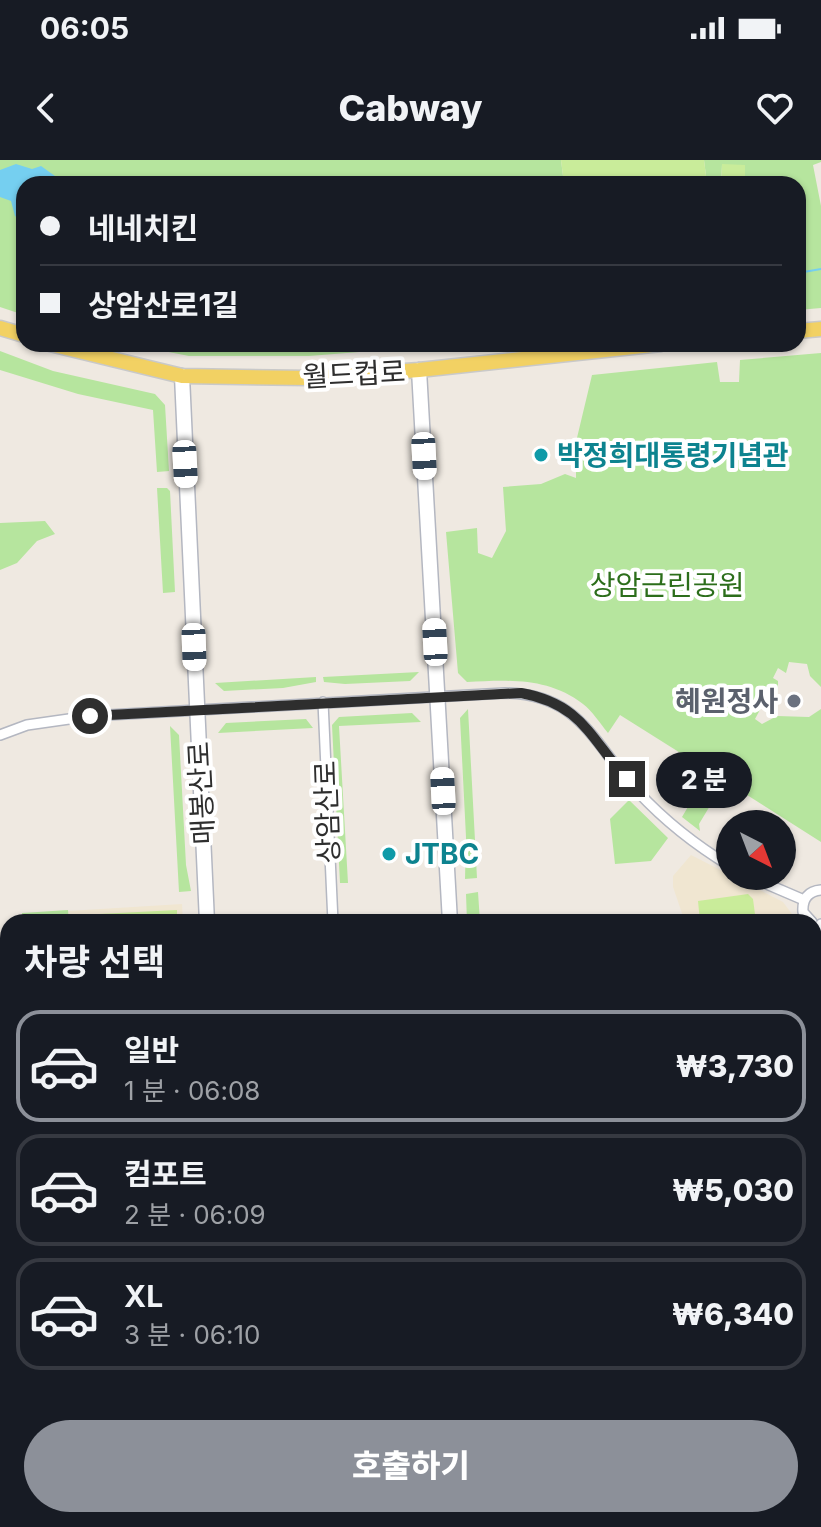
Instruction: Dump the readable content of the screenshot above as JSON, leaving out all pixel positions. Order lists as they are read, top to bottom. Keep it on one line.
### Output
{"streets":{"main road":["월드컵로","매봉산로"],"street":["상암산로"]},"crossings":[["월드컵로","매봉산로"]],"parks":["상암근린공원"],"places":["박정희대통령기념관","혜원정사","JTBC"],"north":"bottom right","page":{"status":"06:05","header":"Cabway","banner":["네네치킨","상암산로1길"],"bubble":"2 분","heading":"차량 선택","list":[{"name":"일반","note":"1 분 · 06:08","value":"₩3,730"},{"name":"컴포트","note":"2 분 · 06:09","value":"₩5,030"},{"name":"XL","note":"3 분 · 06:10","value":"₩6,340"}],"buttons":"호출하기"}}
